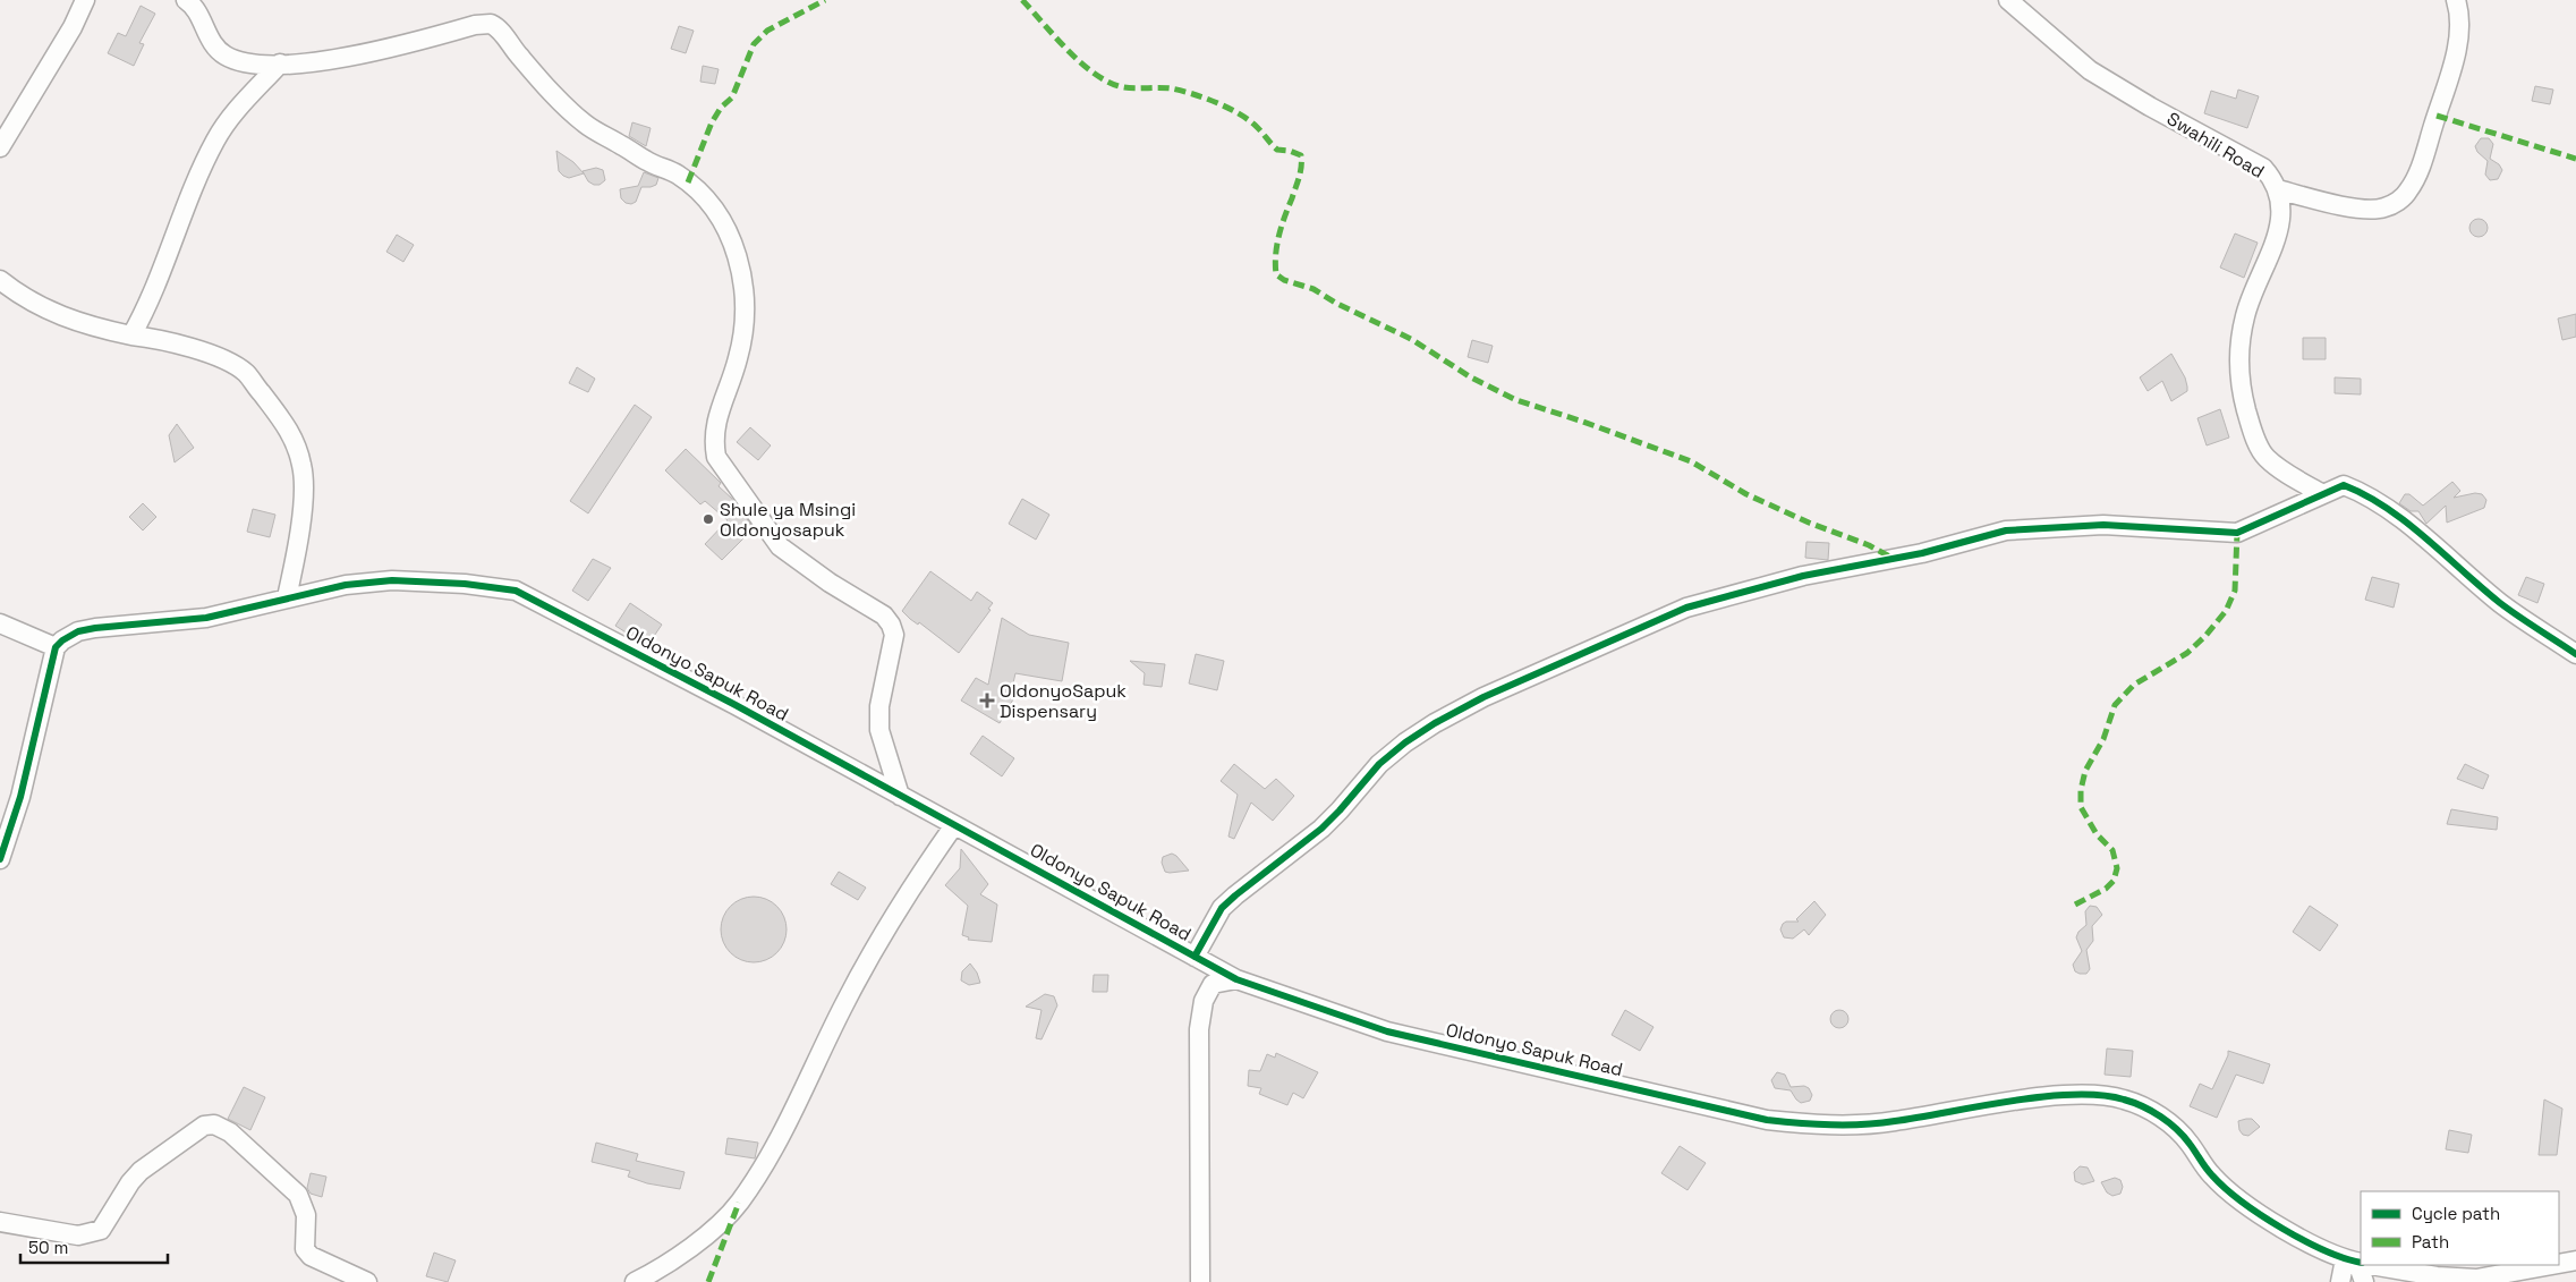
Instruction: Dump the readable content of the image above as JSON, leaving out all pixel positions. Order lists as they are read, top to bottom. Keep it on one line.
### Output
{"streets":{"street":["Swahili Road","Oldonyo Sapuk Road"]},"places":{"other":["Shule ya Msingi Oldonyosapuk"],"health":["OldonyoSapuk Dispensary"]},"legend":["Cycle path","Path"],"scale_bar":"50 m"}
